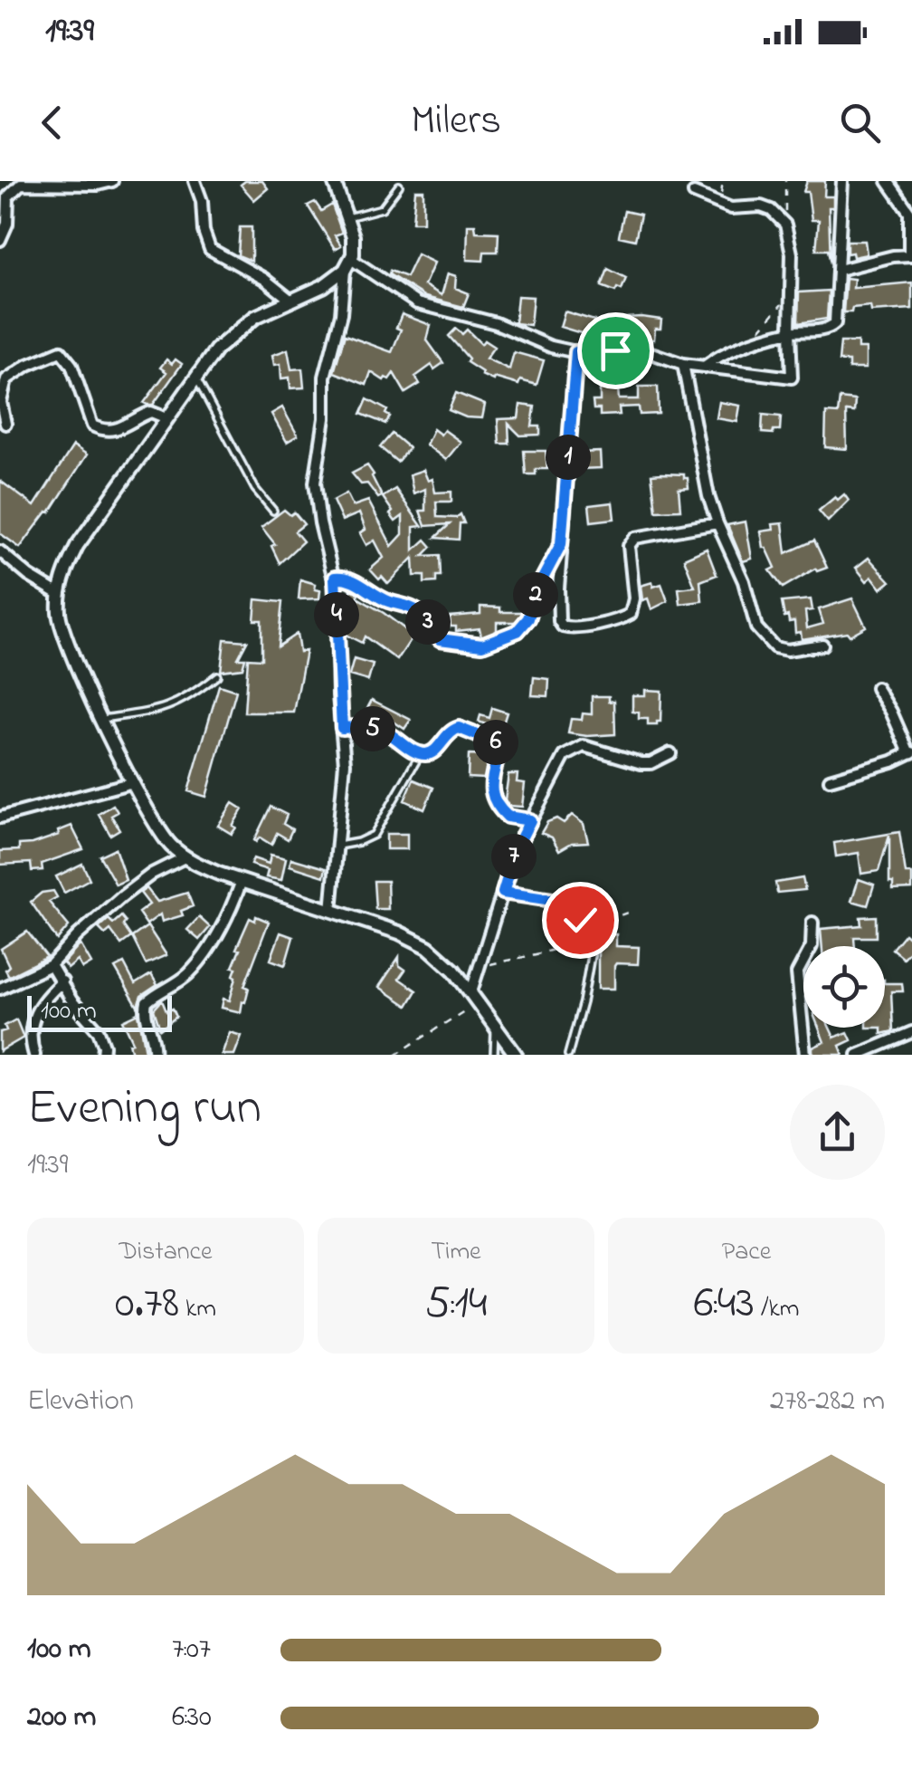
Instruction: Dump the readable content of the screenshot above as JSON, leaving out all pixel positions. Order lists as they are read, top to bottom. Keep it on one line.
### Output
{"scale_bar":"100 m","page":{"status":"19:39","header":"Milers","pins":["1","2","4","3","5","6","7"],"scale":"100 m","heading":["Evening run","19:39"],"stats":[["Distance","0.78 km"],["Time","5:14"],["Pace","6:43 /km"]],"chart":["Elevation","278–282 m"],"list":[{"name":"100 m","note":"7:07"},{"name":"200 m","note":"6:30"}]}}
